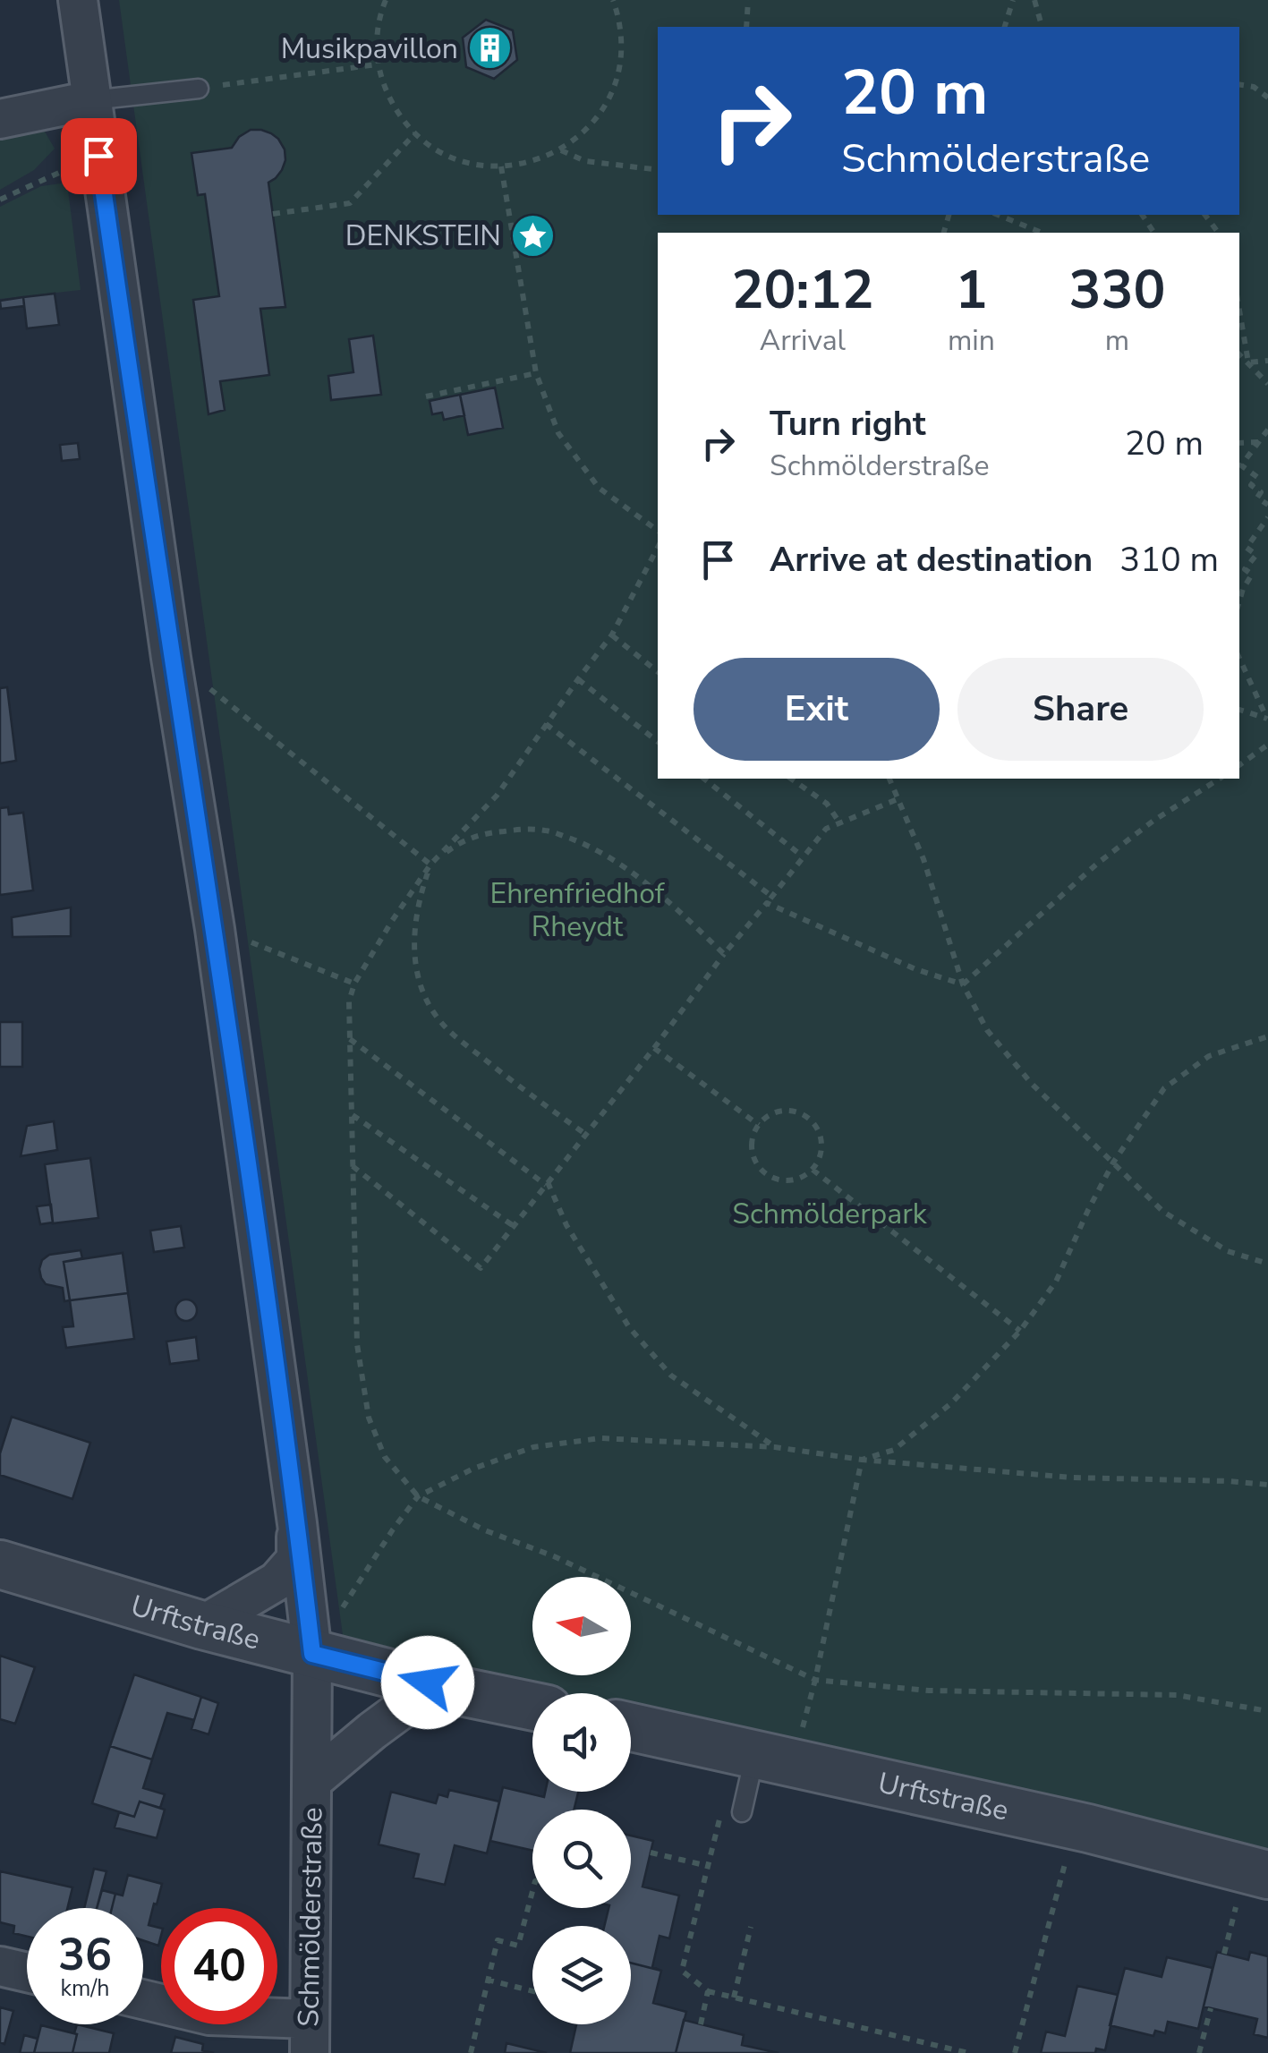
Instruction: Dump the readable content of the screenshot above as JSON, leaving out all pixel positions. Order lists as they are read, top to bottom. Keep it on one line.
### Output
{"streets":{"street":["Urftstraße","Schmölderstraße"]},"crossings":[["Urftstraße","Schmölderstraße"]],"parks":["Ehrenfriedhof Rheydt","Schmölderpark"],"places":{"building":["Musikpavillon"],"place":["DENKSTEIN"]},"north":"left","page":{"turn":["20 m","Schmölderstraße"],"eta":["20:12","Arrival","1","min","330","m"],"list":[{"name":"Turn right","note":"Schmölderstraße","value":"20 m"},{"name":"Arrive at destination","value":"310 m"}],"buttons":["Exit","Share"],"speed":"36 km/h","limit":"40"}}
